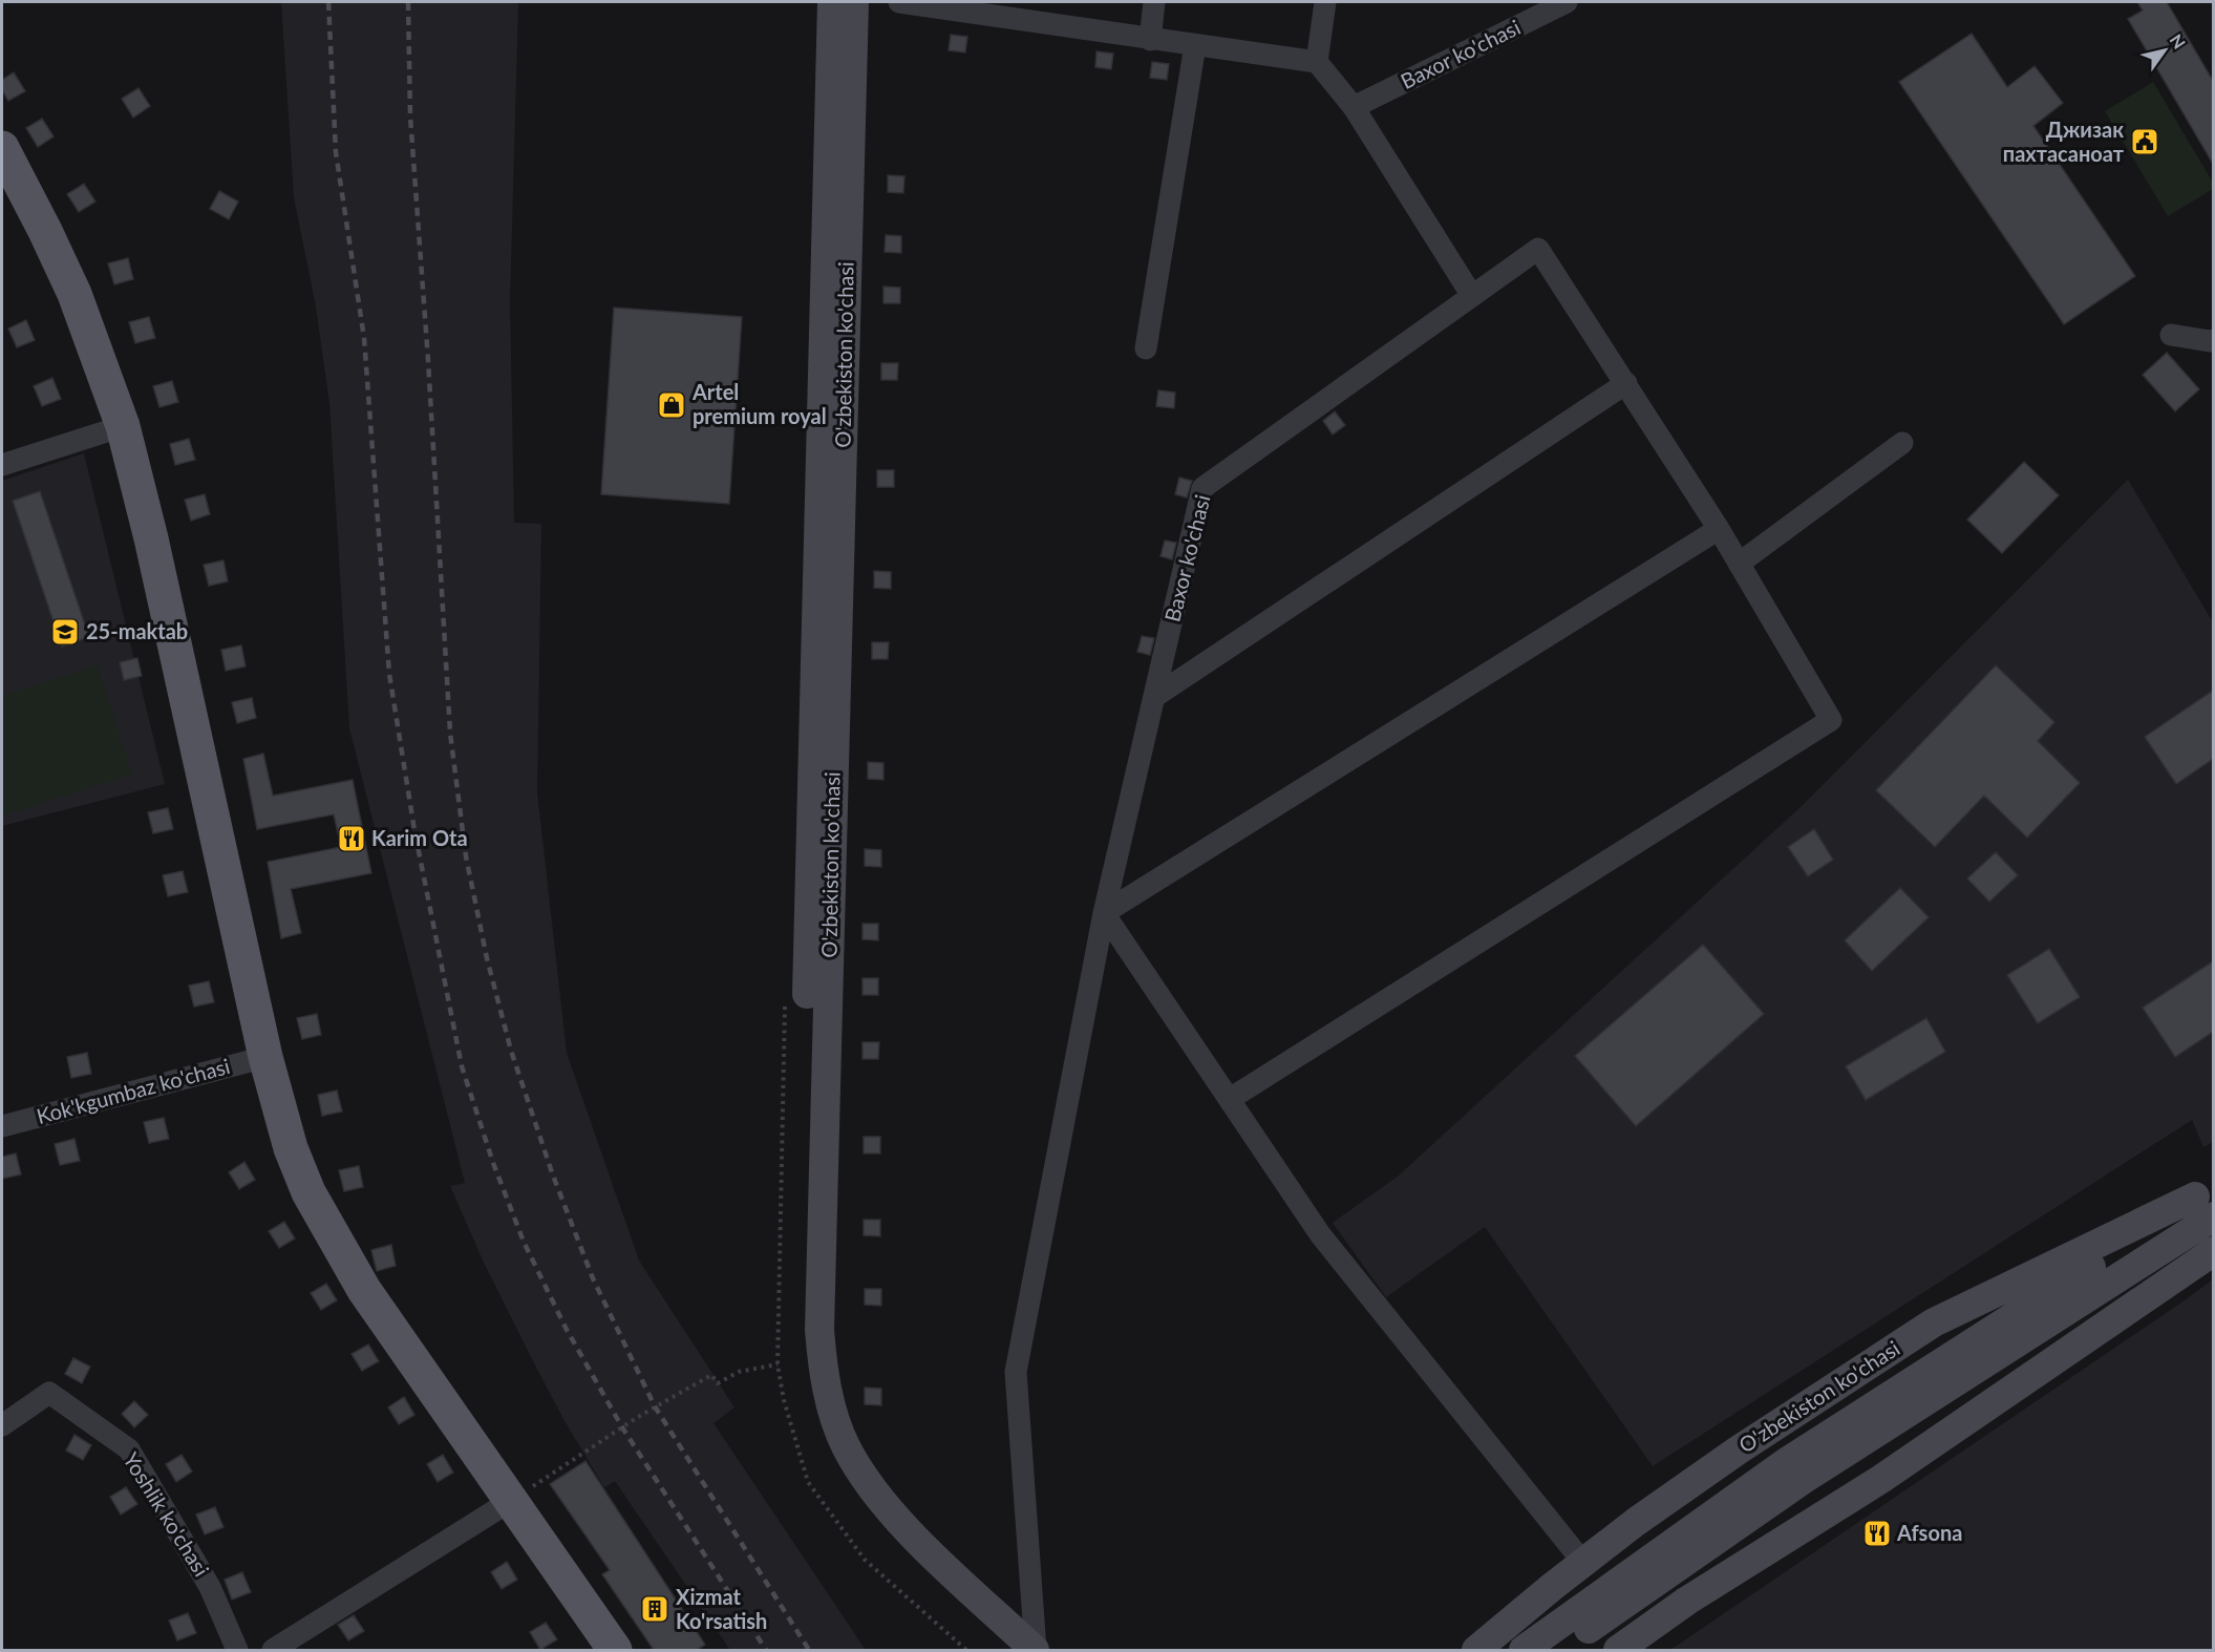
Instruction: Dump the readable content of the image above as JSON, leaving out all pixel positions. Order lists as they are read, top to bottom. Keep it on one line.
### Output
{"streets":{"main road":["O'zbekiston ko'chasi"],"street":["Baxor ko'chasi","Kok'kgumbaz ko'chasi","Yoshlik ko'chasi"]},"crossings":[["Baxor ko'chasi","O'zbekiston ko'chasi"]],"places":{"public building":["Джизак пахтасаноат"],"shop":["Artel premium royal"],"school or university":["25-maktab"],"restaurant":["Karim Ota","Afsona"],"building":["Xizmat Ko'rsatish"]},"north":"top right"}
